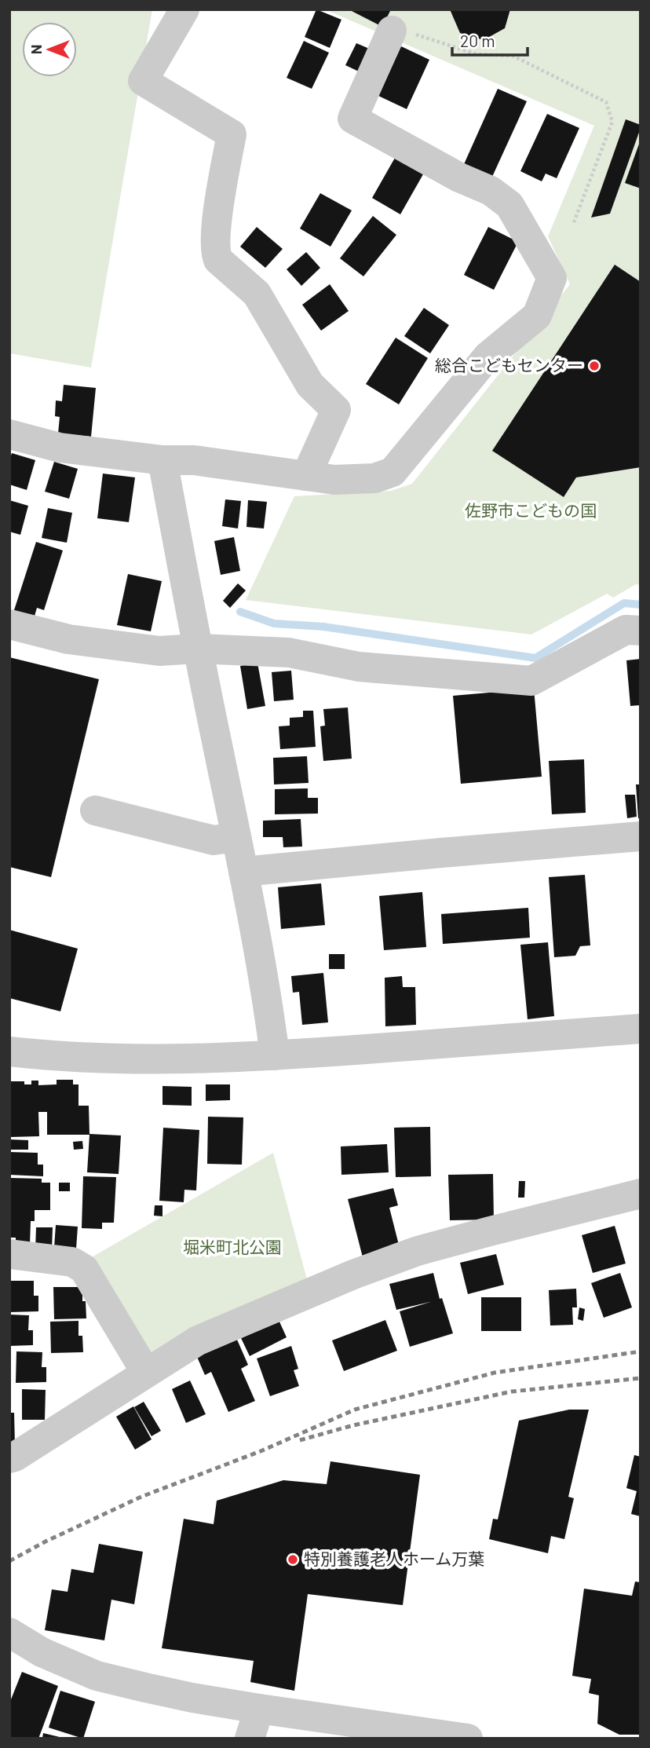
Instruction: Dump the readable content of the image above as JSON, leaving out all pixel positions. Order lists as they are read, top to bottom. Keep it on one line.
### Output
{"parks":["佐野市こどもの国","堀米町北公園"],"places":["総合こどもセンター","特別養護老人ホーム万葉"],"scale_bar":"20 m","north":"left"}
